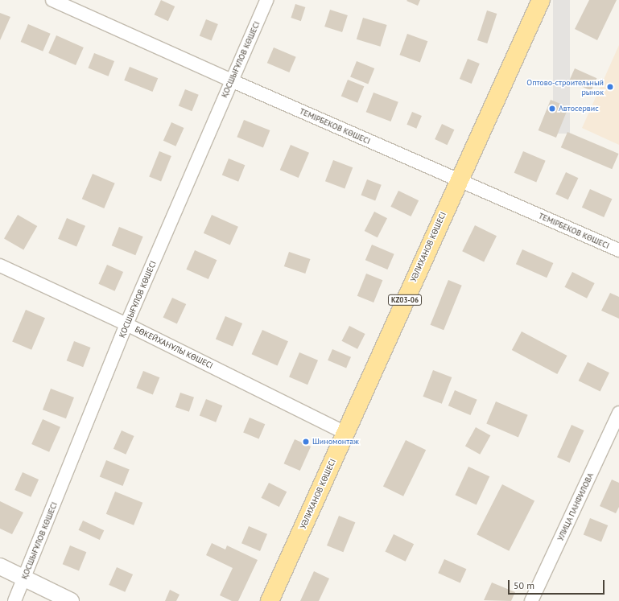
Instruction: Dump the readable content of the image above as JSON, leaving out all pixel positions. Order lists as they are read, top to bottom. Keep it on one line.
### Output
{"streets":{"main road":["УӘЛИХАНОВ КӨШЕСІ","KZ03-06"],"street":["ҚОСШЫҒҰЛОВ КӨШЕСІ","ТЕМІРБЕКОВ КӨШЕСІ","БӨКЕЙХАНҰЛЫ КӨШЕСІ","УЛИЦА ПАНФИЛОВА"]},"crossings":[["ҚОСШЫҒҰЛОВ КӨШЕСІ","ТЕМІРБЕКОВ КӨШЕСІ"],["ҚОСШЫҒҰЛОВ КӨШЕСІ","БӨКЕЙХАНҰЛЫ КӨШЕСІ"],["ТЕМІРБЕКОВ КӨШЕСІ","УӘЛИХАНОВ КӨШЕСІ"],["УӘЛИХАНОВ КӨШЕСІ","БӨКЕЙХАНҰЛЫ КӨШЕСІ"]],"places":["Оптово-строительный рынок","Автосервис","Шиномонтаж"],"scale_bar":"50 m"}
